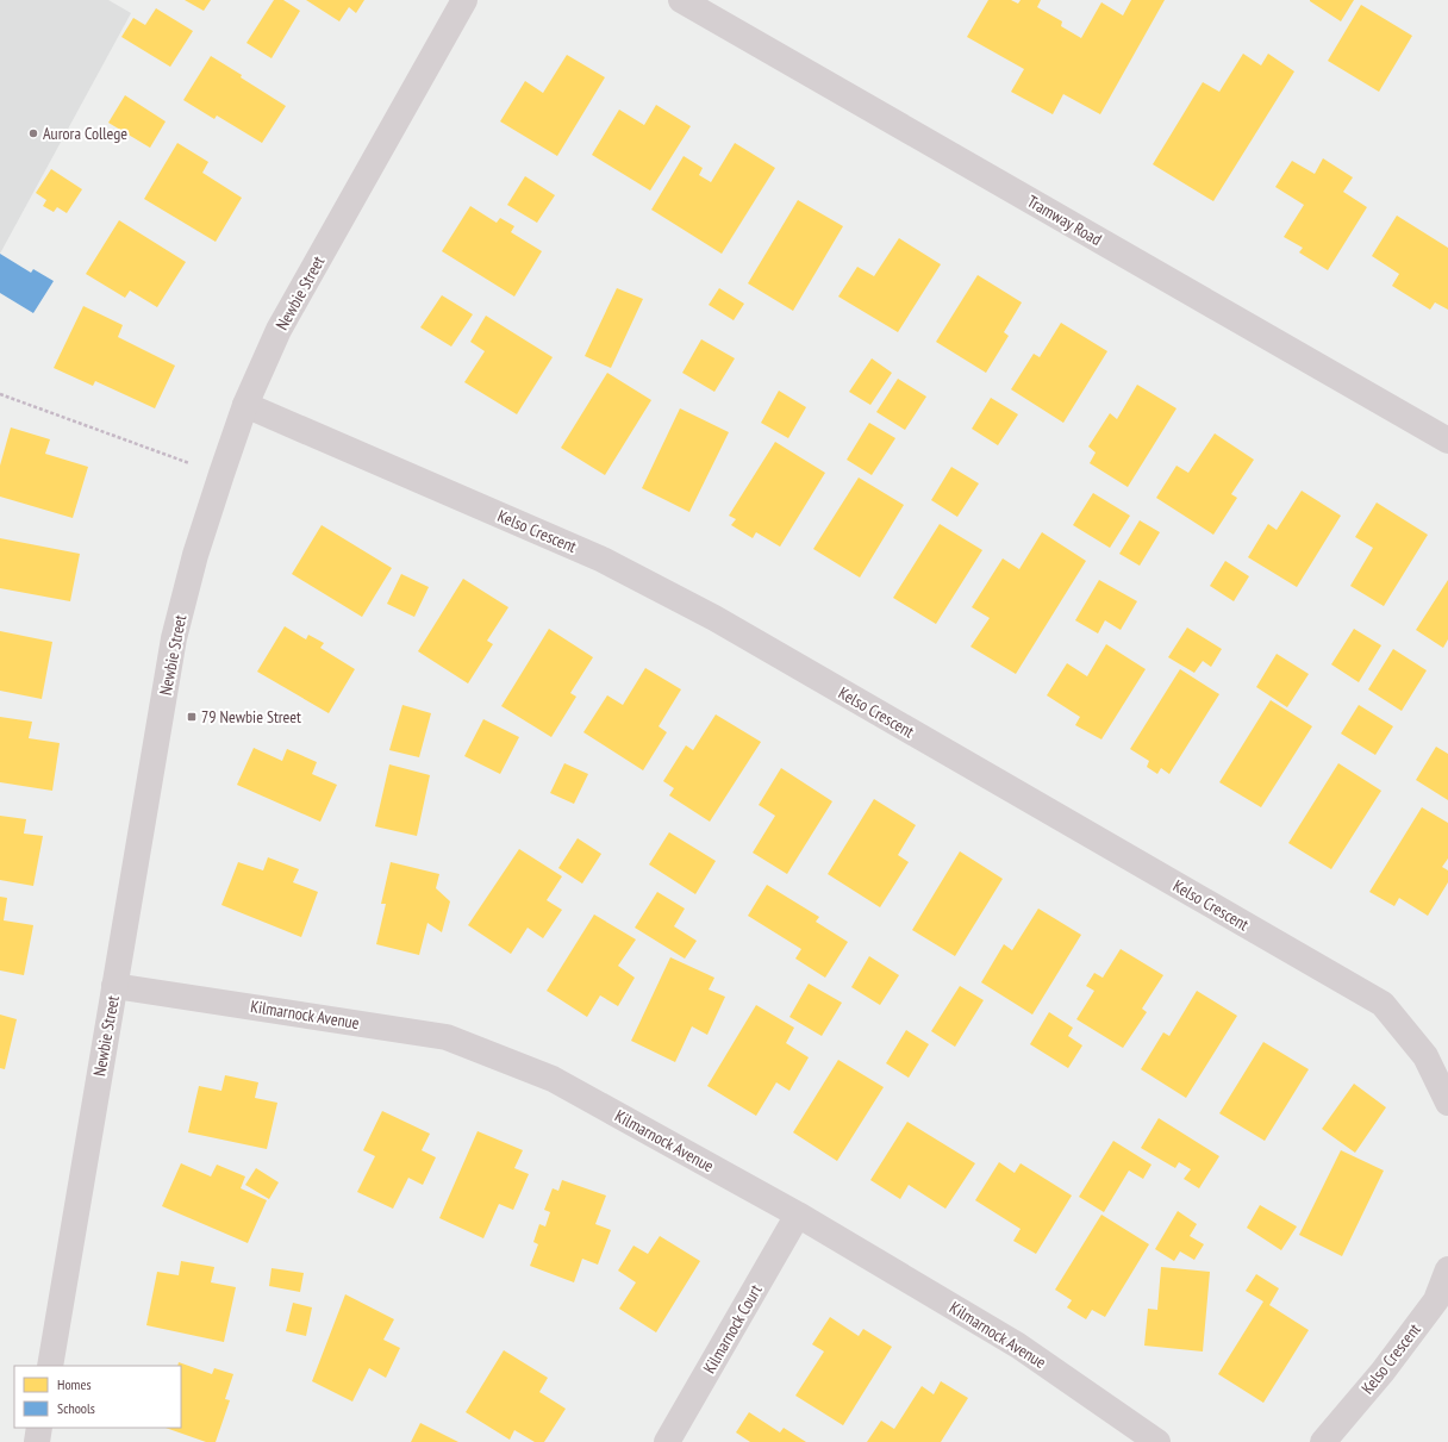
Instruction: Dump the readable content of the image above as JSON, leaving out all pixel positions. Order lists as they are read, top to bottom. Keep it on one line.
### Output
{"streets":{"street":["Tramway Road","Newbie Street","Kelso Crescent","Kilmarnock Avenue","Kilmarnock Court"]},"crossings":[["Newbie Street","Kelso Crescent"],["Newbie Street","Kilmarnock Avenue"],["Kilmarnock Avenue","Kilmarnock Court"]],"places":{"other":["Aurora College"],"transit":["79 Newbie Street"]},"legend":["Homes","Schools"]}
